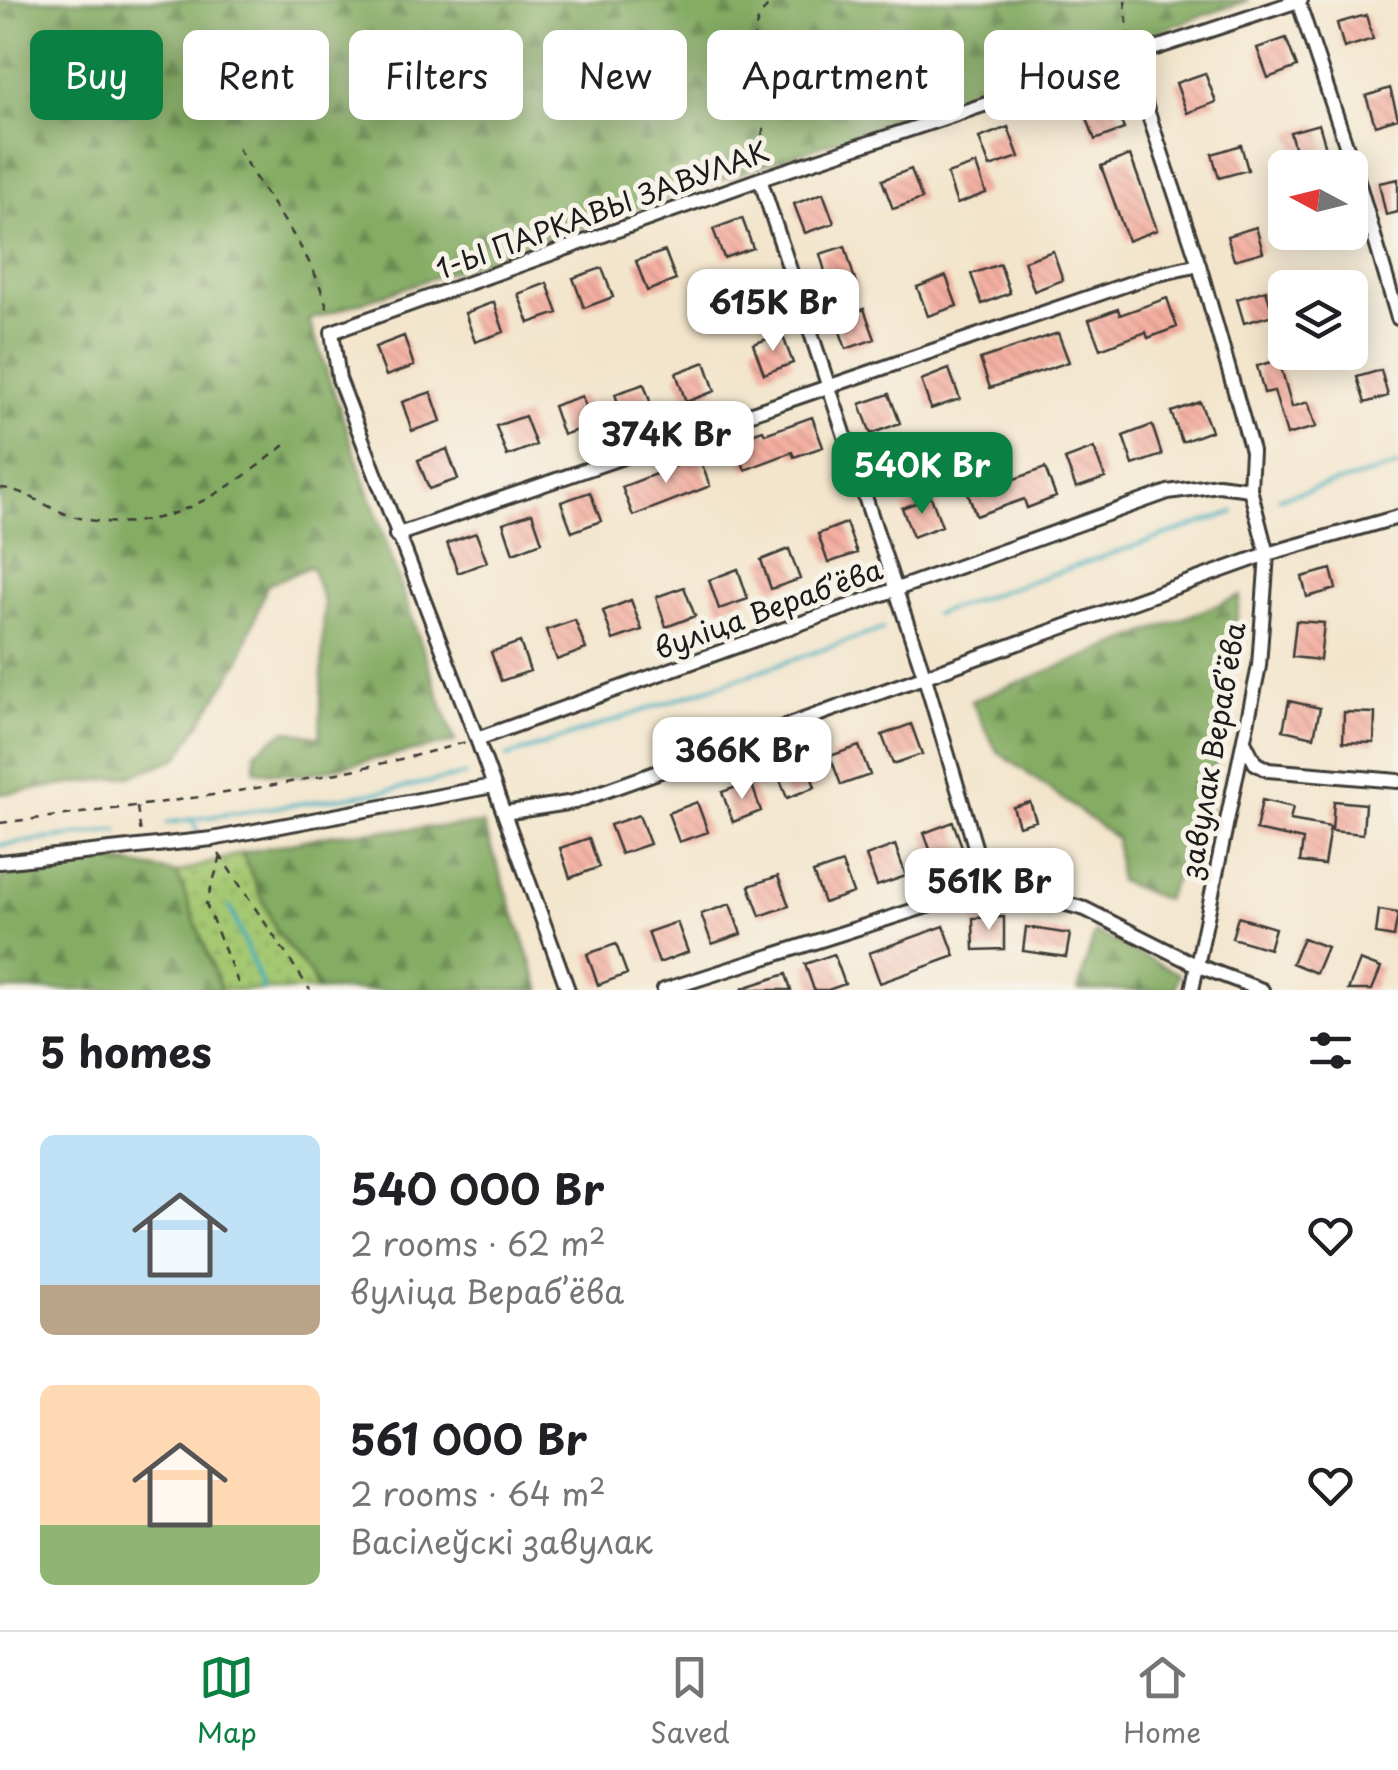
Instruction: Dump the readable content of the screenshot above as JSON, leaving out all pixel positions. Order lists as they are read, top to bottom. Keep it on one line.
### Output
{"streets":{"street":["1-Ы ПАРКАВЫ ЗАВУЛАК","вуліца Верабʼёва","завулак Верабʼёва"]},"crossings":[["вуліца Верабʼёва","завулак Верабʼёва"]],"north":"left","page":{"chip":["Buy","Rent","Filters","New","Apartment","House"],"price":["615K Br","374K Br","540K Br","366K Br","561K Br"],"heading":"5 homes","list":[{"name":"540 000 Br","note":"2 rooms · 62 m² · вуліца Верабʼёва"},{"name":"561 000 Br","note":"2 rooms · 64 m² · Васілеўскі завулак"}],"tabs":["Map","Saved","Home"]}}
